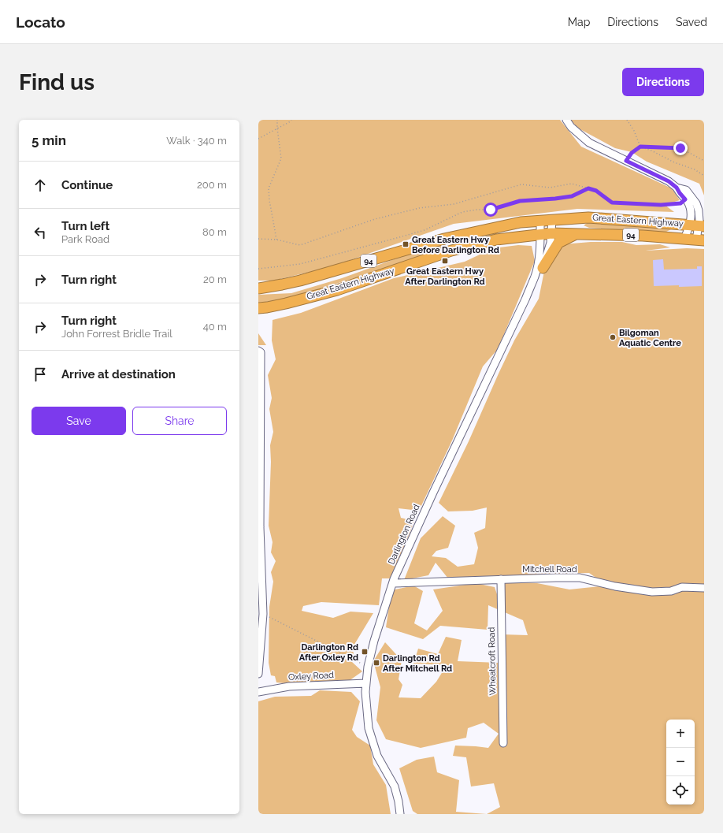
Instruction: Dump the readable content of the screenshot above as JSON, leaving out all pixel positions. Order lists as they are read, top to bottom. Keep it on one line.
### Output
{"streets":{"highway":["Great Eastern Highway","94"],"street":["Darlington Road","Mitchell Road","Wheatcroft Road","Oxley Road"]},"crossings":[["Great Eastern Highway","Darlington Road"],["Darlington Road","Mitchell Road"],["Darlington Road","Oxley Road"],["Mitchell Road","Wheatcroft Road"]],"places":{"transit":["Great Eastern Hwy Before Darlington Rd","Great Eastern Hwy After Darlington Rd","Darlington Rd After Oxley Rd","Darlington Rd After Mitchell Rd"],"other":["Bilgoman Aquatic Centre"]},"page":{"header":"Locato","nav":["Map","Directions","Saved"],"buttons":["Directions",["Save","Share"]],"title":"Find us","heading":["5 min","Walk · 340 m"],"list":[["Continue","200 m"],["Turn left","Park Road","80 m"],["Turn right","20 m"],["Turn right","John Forrest Bridle Trail","40 m"],"Arrive at destination"],"map_buttons":["+","−"]}}
